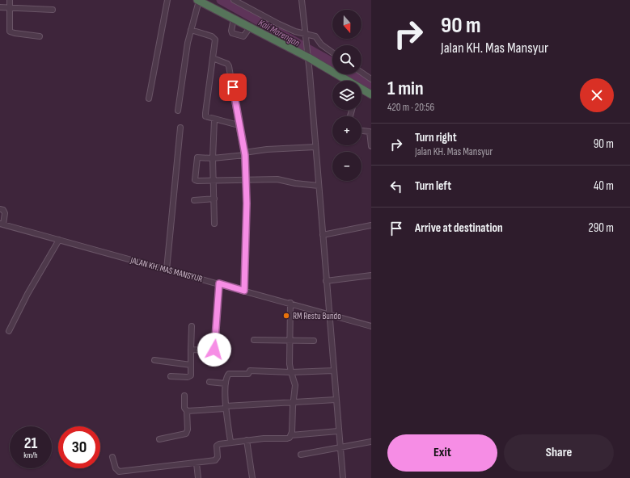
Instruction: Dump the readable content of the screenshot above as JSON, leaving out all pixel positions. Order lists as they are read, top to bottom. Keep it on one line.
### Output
{"streets":{"street":["JALAN KH. MAS MANSYUR"]},"water":["Kali Marengan"],"places":["RM Restu Bundo"],"north":"bottom","page":{"turn":["90 m","Jalan KH. Mas Mansyur"],"map_buttons":["+","−"],"heading":["1 min","420 m · 20:56"],"list":[{"name":"Turn right","note":"Jalan KH. Mas Mansyur","value":"90 m"},{"name":"Turn left","value":"40 m"},{"name":"Arrive at destination","value":"290 m"}],"speed":"21 km/h","limit":"30","buttons":["Exit","Share"]}}
